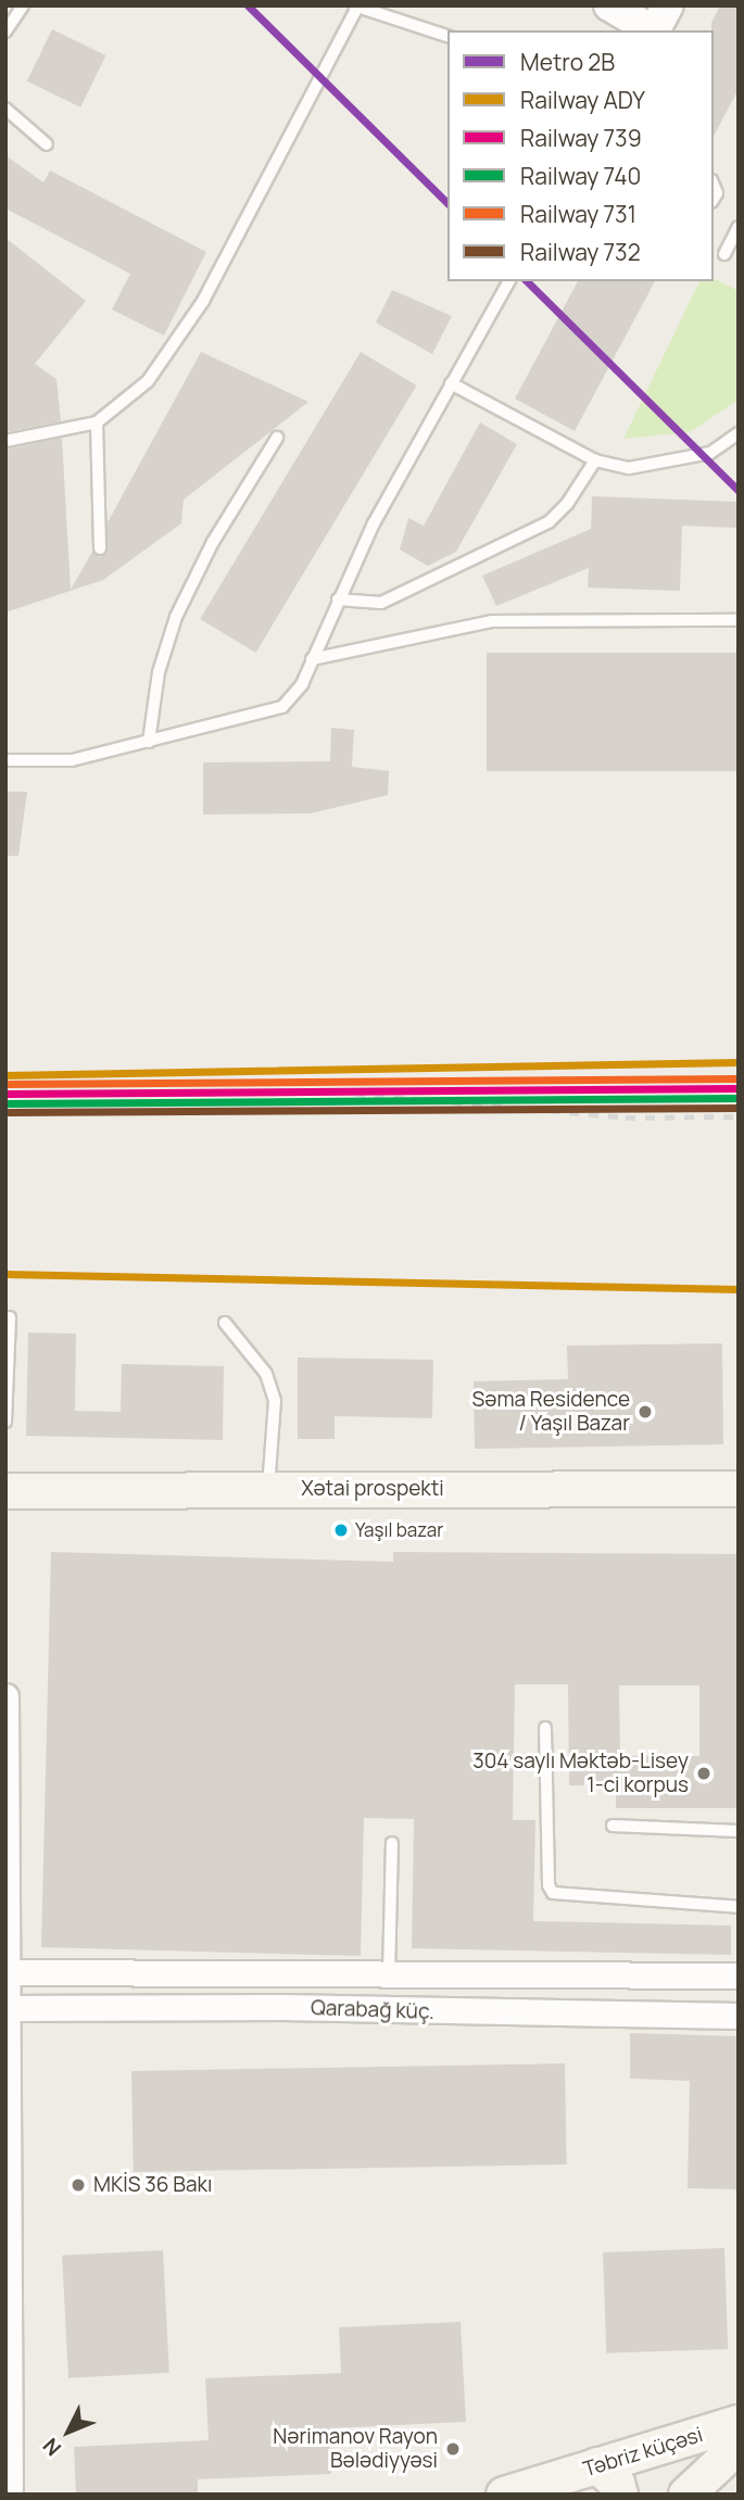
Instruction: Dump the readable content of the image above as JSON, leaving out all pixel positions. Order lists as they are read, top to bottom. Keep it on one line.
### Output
{"streets":{"main road":["Xətai prospekti","Təbriz küçəsi"],"street":["Qarabağ küç."]},"places":["Səma Residence / Yaşıl Bazar","Yaşıl bazar","304 saylı Məktəb-Lisey 1-ci korpus","MKİS 36 Bakı","Nərimanov Rayon Bələdiyyəsi"],"lines":["metro line 2B","rail line ADY","rail line 731","rail line 739","rail line 740","rail line 732"],"legend":["Metro 2B","Railway ADY","Railway 739","Railway 740","Railway 731","Railway 732"],"north":"bottom left"}
